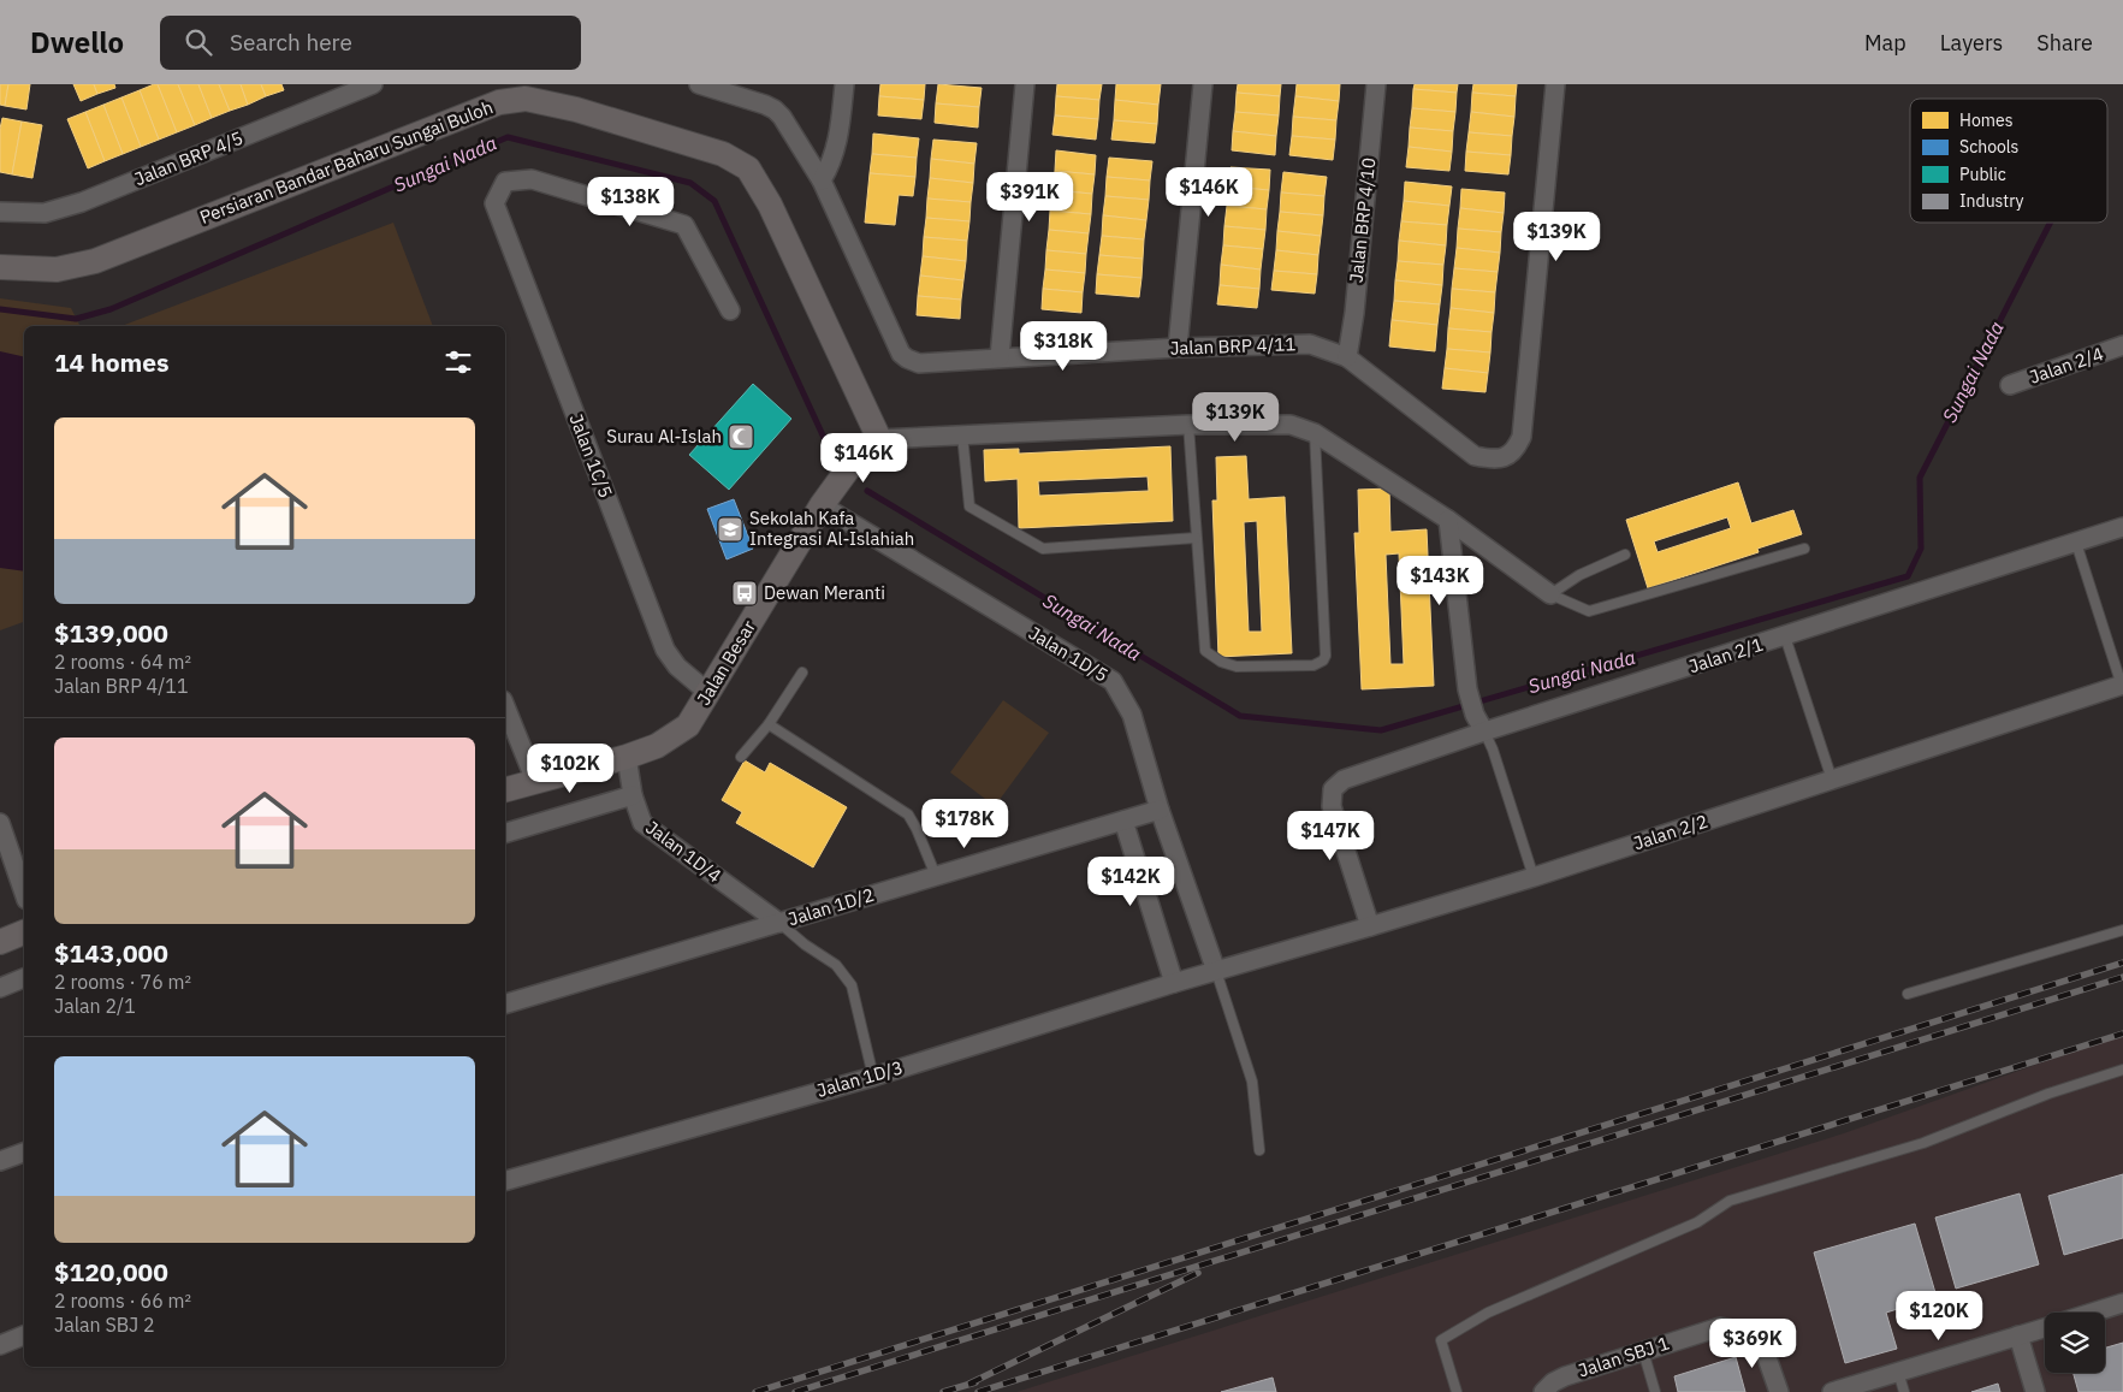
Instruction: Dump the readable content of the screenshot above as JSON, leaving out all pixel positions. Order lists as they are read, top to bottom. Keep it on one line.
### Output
{"streets":{"street":["Jalan BRP 4/5","Persiaran Bandar Baharu Sungai Buloh","Jalan BRP 4/10","Jalan BRP 4/11","Jalan 2/4","Jalan 1C/5","Jalan 1D/5","Jalan 2/1","Jalan Besar","Jalan 2/2","Jalan 1D/4","Jalan 1D/2","Jalan 1D/3","Jalan SBJ 1"]},"crossings":[["Persiaran Bandar Baharu Sungai Buloh","Jalan Besar"],["Jalan BRP 4/10","Jalan BRP 4/11"],["Jalan 1C/5","Jalan Besar"],["Jalan 1D/5","Jalan Besar"],["Jalan 1D/5","Jalan 2/2"],["Jalan 1D/5","Jalan 1D/2"],["Jalan 1D/5","Jalan 1D/3"],["Jalan 2/1","Jalan 2/2"],["Jalan Besar","Jalan 1D/4"],["Jalan 2/2","Jalan 1D/3"],["Jalan 1D/4","Jalan 1D/2"]],"water":["Sungai Nada"],"places":{"mosque":["Surau Al-Islah"],"school or university":["Sekolah Kafa Integrasi Al-Islahiah"],"bus stop":["Dewan Meranti"]},"legend":["Homes","Schools","Public","Industry"],"page":{"header":"Dwello","search":"Search here","nav":["Map","Layers","Share"],"price":["$146K","$391K","$138K","$139K","$318K","$139K","$146K","$143K","$102K","$178K","$147K","$142K","$120K","$369K"],"heading":"14 homes","list":[{"name":"$139,000","note":"2 rooms · 64 m² · Jalan BRP 4/11"},{"name":"$143,000","note":"2 rooms · 76 m² · Jalan 2/1"},{"name":"$120,000","note":"2 rooms · 66 m² · Jalan SBJ 2"}]}}
